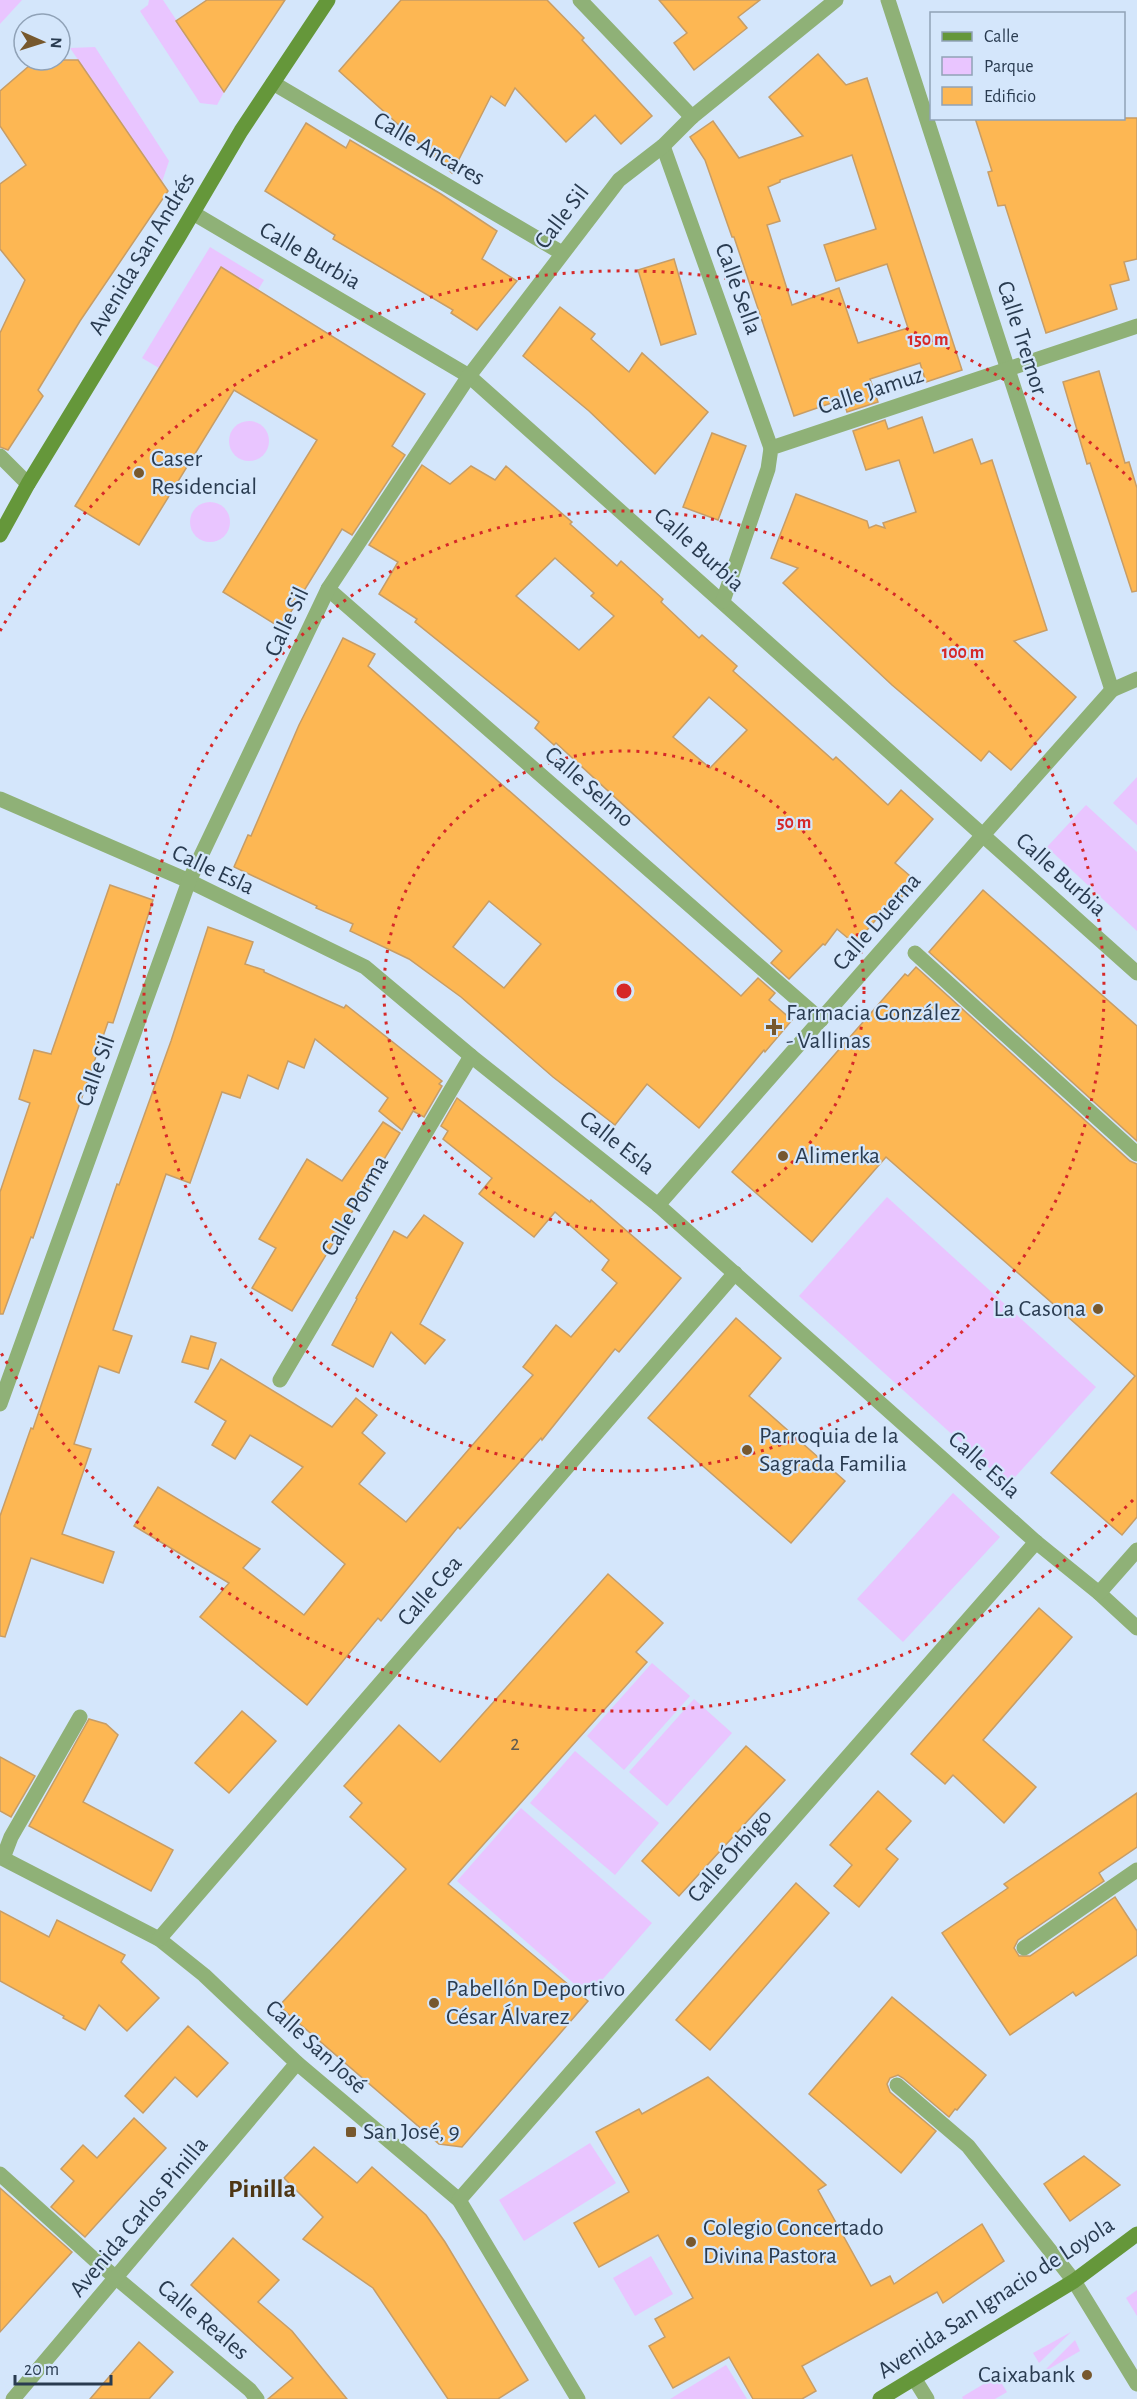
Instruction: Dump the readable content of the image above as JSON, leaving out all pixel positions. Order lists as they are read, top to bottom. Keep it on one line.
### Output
{"streets":{"street":["Calle Ancares","Calle Sil","Avenida San Andrés","Calle Burbia","Calle Sella","Calle Tremor","Calle Jamuz","Calle Selmo","Calle Esla","Calle Duerna","Calle Porma","Calle Cea","Calle Órbigo","Calle San José","Avenida Carlos Pinilla","Avenida San Ignacio de Loyola","Calle Reales"]},"crossings":[["Calle Ancares","Calle Sil"],["Calle Ancares","Avenida San Andrés"],["Calle Sil","Calle Burbia"],["Calle Sil","Calle Sella"],["Calle Sil","Calle Selmo"],["Calle Sil","Calle Esla"],["Avenida San Andrés","Calle Burbia"],["Calle Burbia","Calle Duerna"],["Calle Sella","Calle Jamuz"],["Calle Tremor","Calle Jamuz"],["Calle Tremor","Calle Duerna"],["Calle Selmo","Calle Duerna"],["Calle Esla","Calle Duerna"],["Calle Esla","Calle Porma"],["Calle Esla","Calle Cea"],["Calle Esla","Calle Órbigo"],["Calle Cea","Calle San José"],["Calle Órbigo","Calle San José"],["Calle San José","Avenida Carlos Pinilla"],["Avenida Carlos Pinilla","Calle Reales"]],"districts":["Pinilla"],"places":{"other":["Caser Residencial","Alimerka","La Casona","Parroquia de la Sagrada Familia","Pabellón Deportivo César Álvarez","Colegio Concertado Divina Pastora","Caixabank"],"health":["Farmacia González - Vallinas"],"transit":["San José, 9"]},"house_numbers":["2"],"legend":["Calle","Parque","Edificio"],"scale_bar":"20 m","north":"right","rings":["150 m","100 m","50 m"]}
